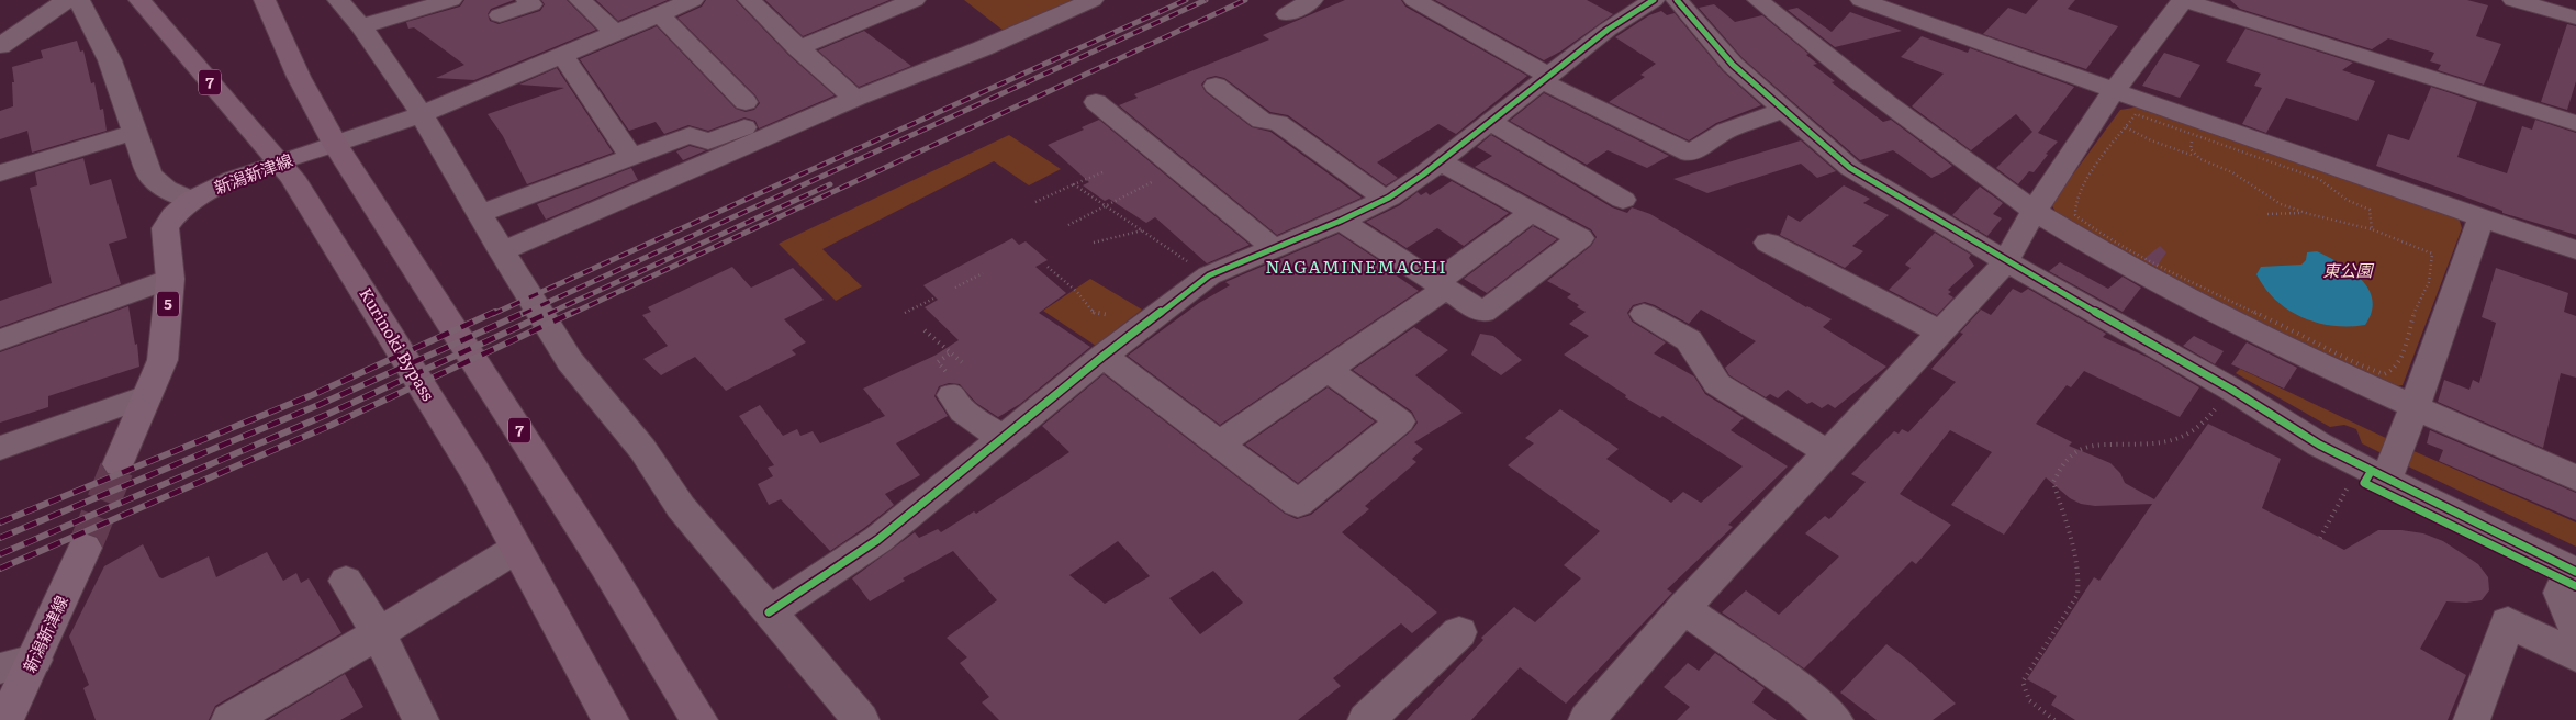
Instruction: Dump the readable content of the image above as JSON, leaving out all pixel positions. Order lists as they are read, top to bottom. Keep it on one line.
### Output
{"streets":{"highway":["7","Kurinoki Bypass"],"main road":["新潟新津線","5"]},"crossings":[["7","新潟新津線"],["新潟新津線","Kurinoki Bypass"]],"districts":["NAGAMINEMACHI"],"parks":["東公園"]}
